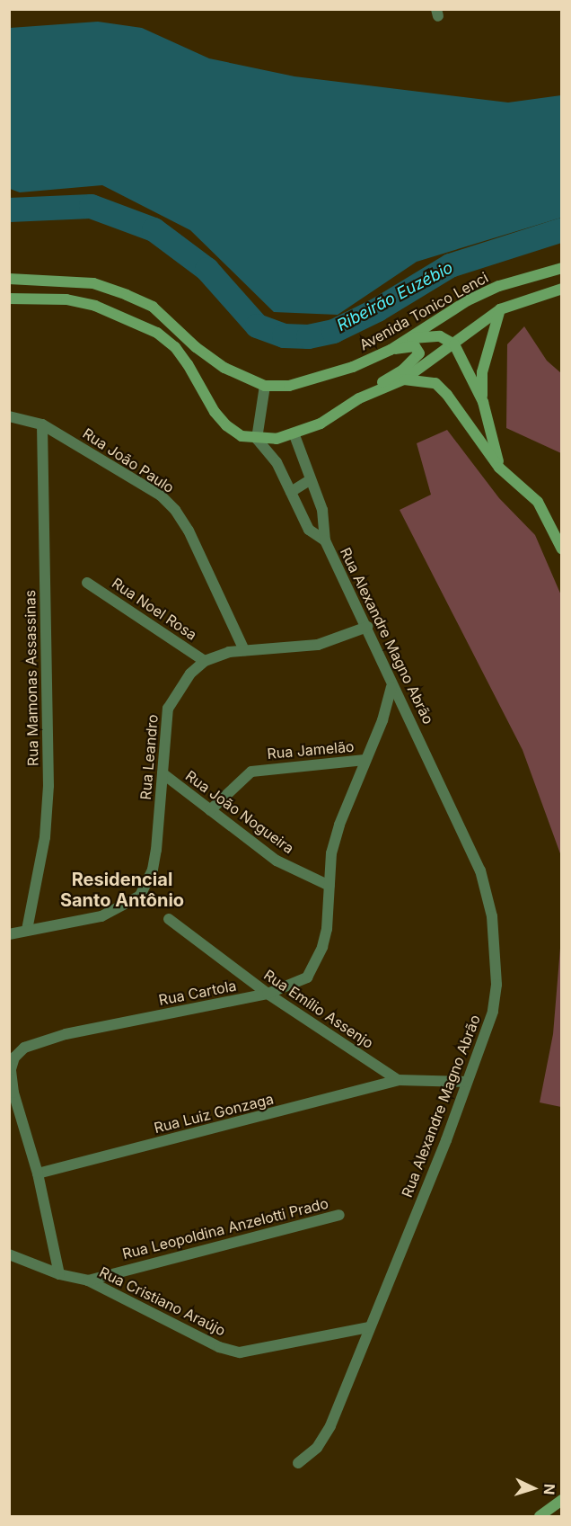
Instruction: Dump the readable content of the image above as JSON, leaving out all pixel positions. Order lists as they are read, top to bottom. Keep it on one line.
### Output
{"streets":{"main road":["Avenida Tonico Lenci"],"street":["Rua João Paulo","Rua Noel Rosa","Rua Alexandre Magno Abrão","Rua Mamonas Assassinas","Rua Jamelão","Rua Leandro","Rua João Nogueira","Rua Cartola","Rua Emílio Assenjo","Rua Luiz Gonzaga","Rua Leopoldina Anzelotti Prado","Rua Cristiano Araújo"]},"crossings":[["Rua João Paulo","Rua Mamonas Assassinas"],["Rua Noel Rosa","Rua Leandro"],["Rua Alexandre Magno Abrão","Rua Cartola"],["Rua Alexandre Magno Abrão","Rua Cristiano Araújo"],["Rua Mamonas Assassinas","Rua Leandro"],["Rua Jamelão","Rua João Nogueira"],["Rua Jamelão","Rua Cartola"],["Rua Leandro","Rua João Nogueira"],["Rua João Nogueira","Rua Cartola"],["Rua Cartola","Rua Emílio Assenjo"],["Rua Cartola","Rua Luiz Gonzaga"],["Rua Cartola","Rua Cristiano Araújo"],["Rua Emílio Assenjo","Rua Luiz Gonzaga"],["Rua Leopoldina Anzelotti Prado","Rua Cristiano Araújo"]],"districts":["Residencial Santo Antônio"],"water":["Ribeirão Euzébio"],"north":"right"}
